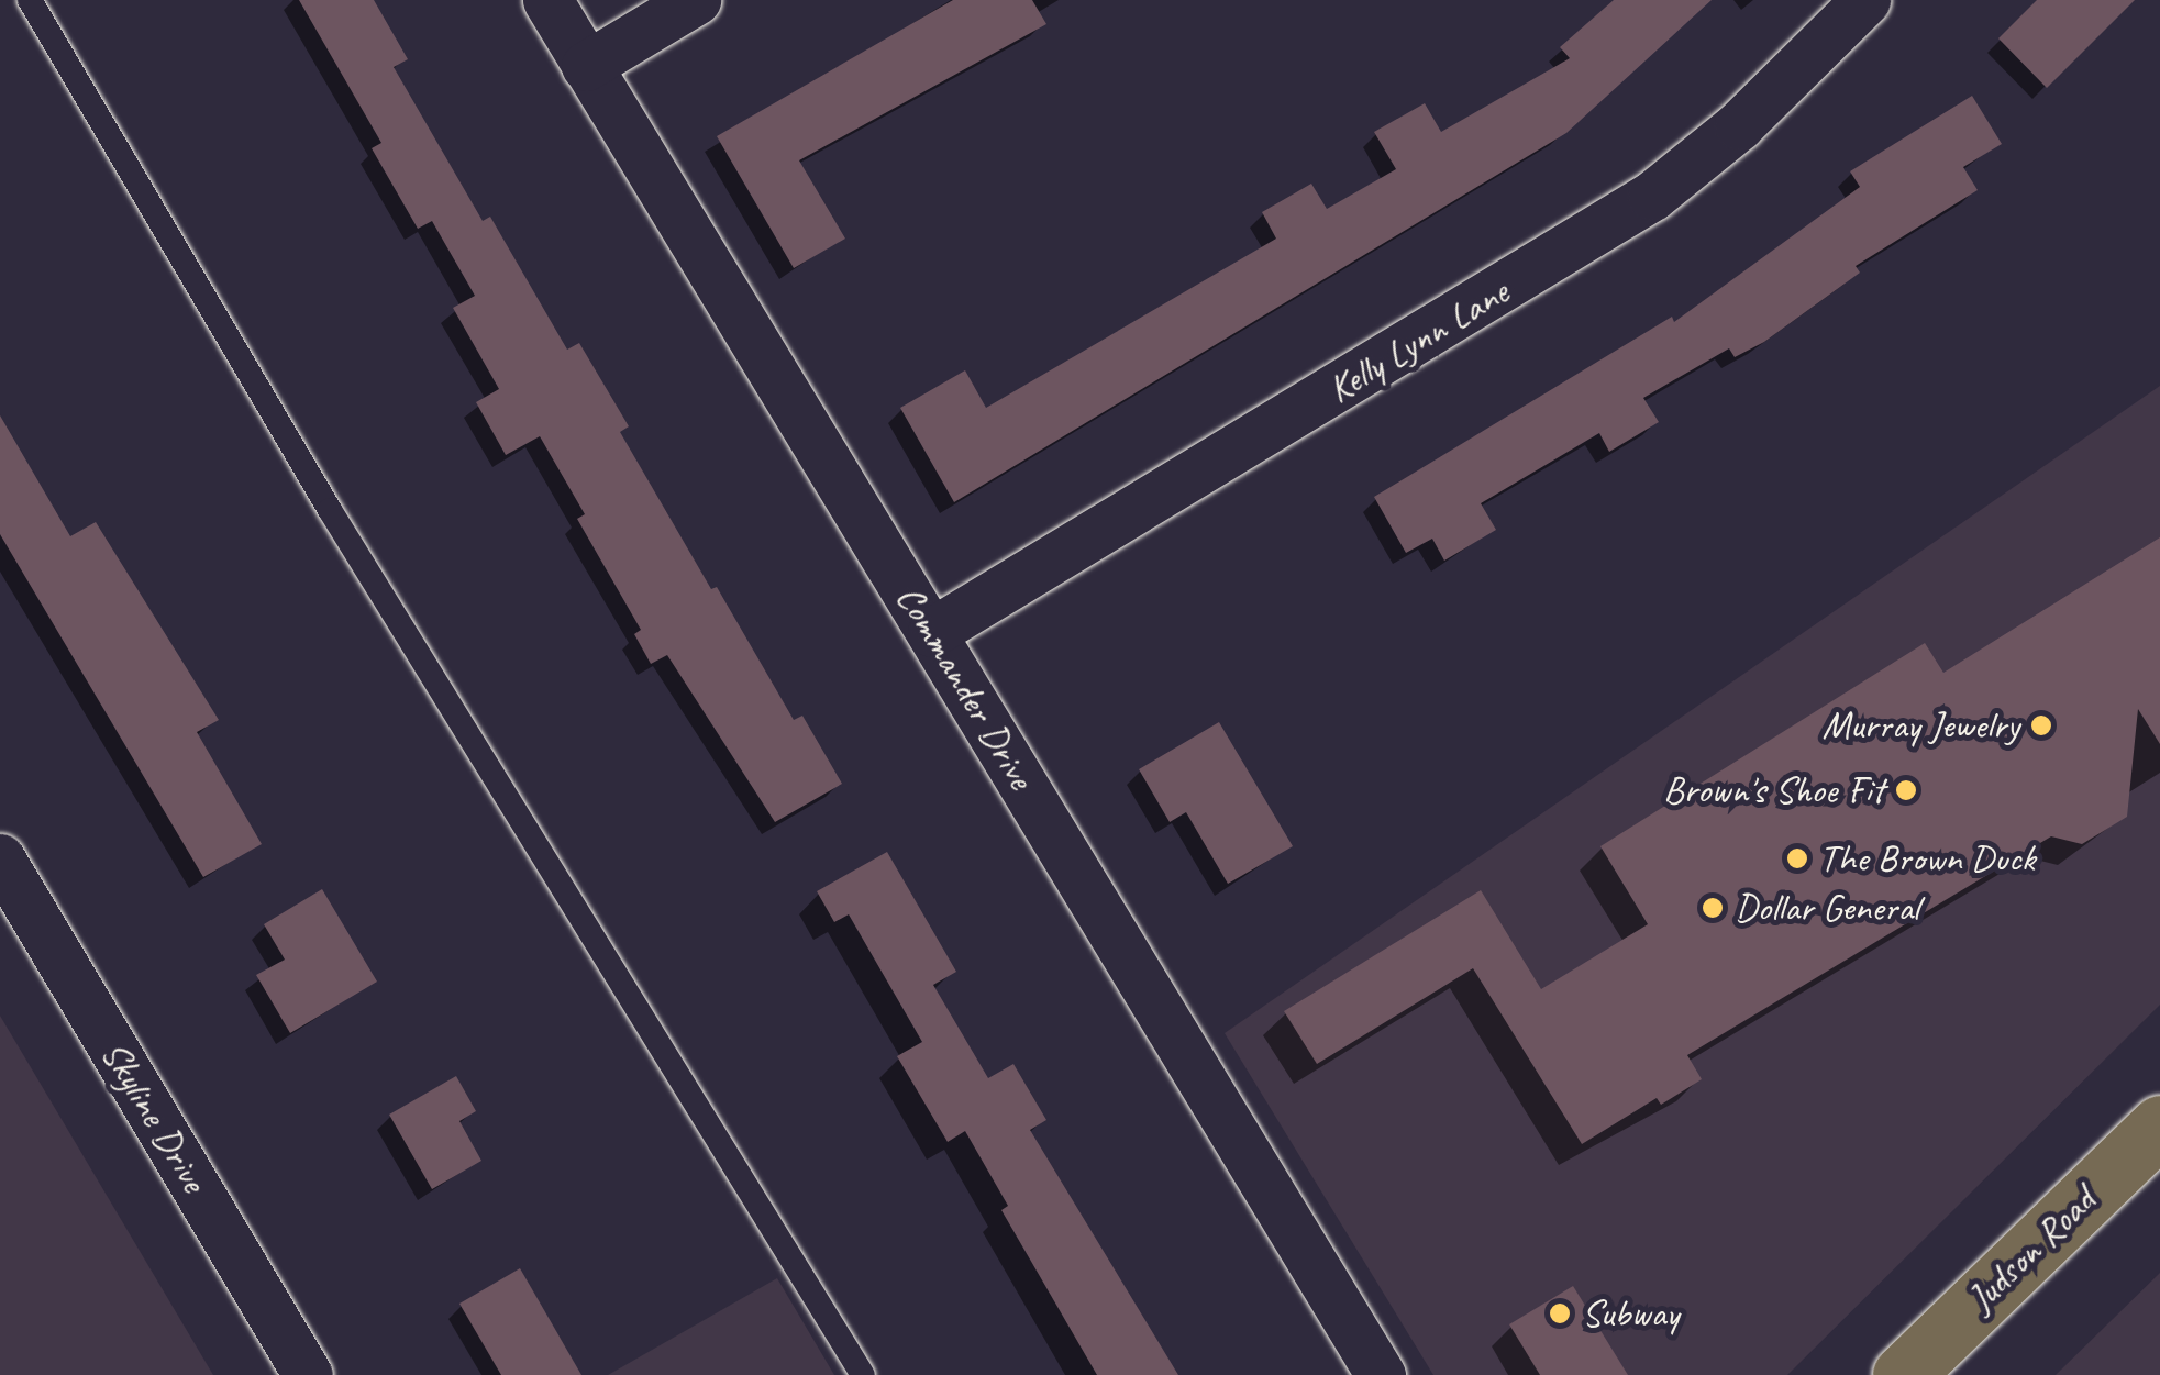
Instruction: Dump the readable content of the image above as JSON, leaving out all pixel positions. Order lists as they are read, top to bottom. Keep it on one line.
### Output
{"streets":{"main road":["Judson Road"],"street":["Kelly Lynn Lane","Commander Drive","Skyline Drive"]},"crossings":[["Kelly Lynn Lane","Commander Drive"]],"places":["Murray Jewelry","Brown's Shoe Fit","The Brown Duck","Dollar General","Subway"]}
